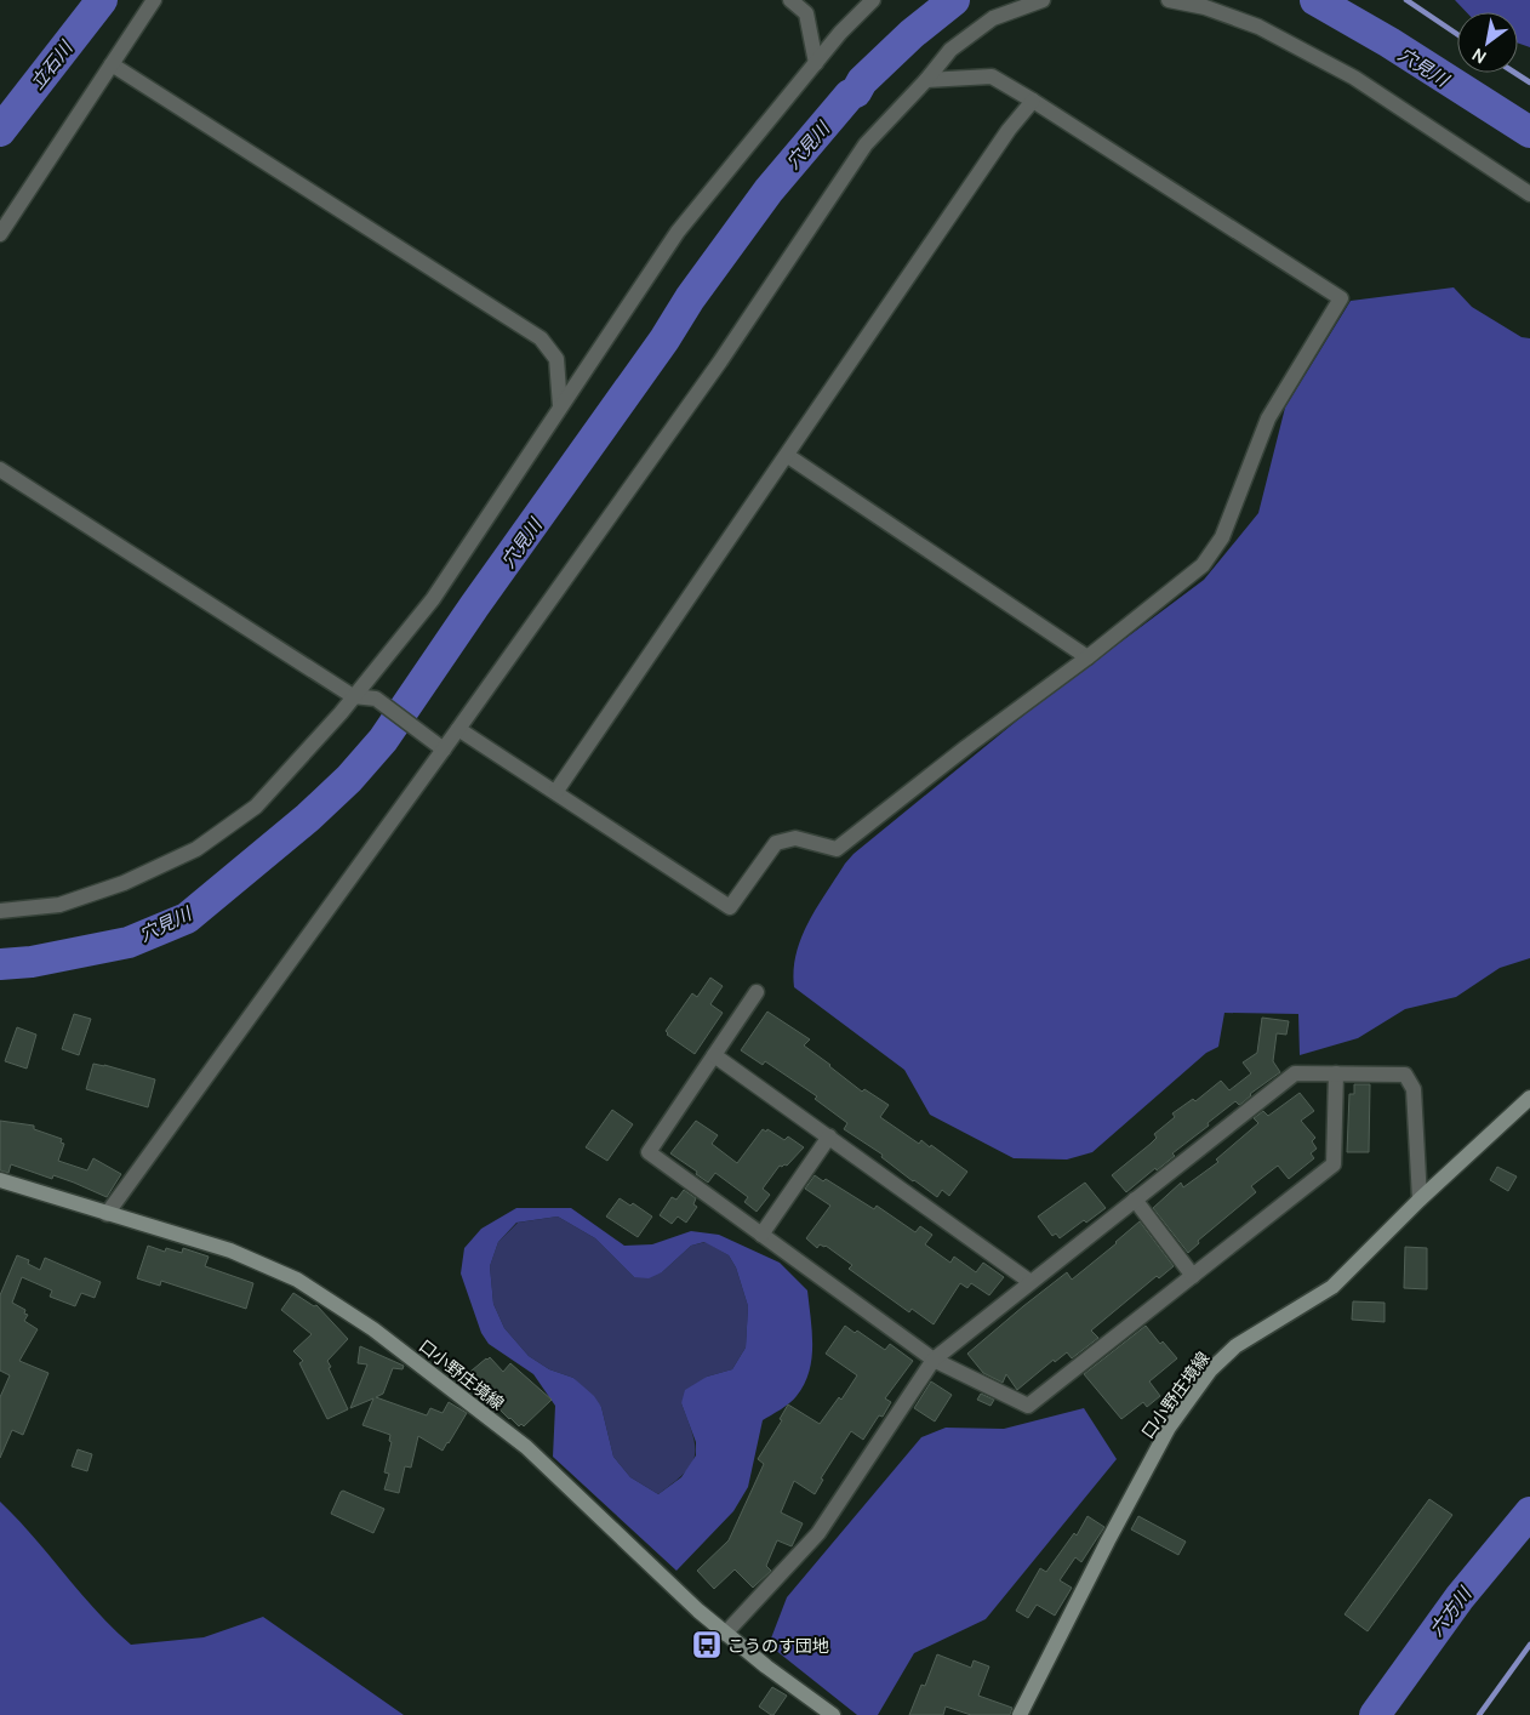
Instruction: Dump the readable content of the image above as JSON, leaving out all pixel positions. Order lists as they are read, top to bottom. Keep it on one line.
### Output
{"streets":{"main road":["口小野庄境線"]},"water":["立石川","穴見川","六方川"],"places":{"bus stop":["こうのす団地"]},"north":"bottom left"}
